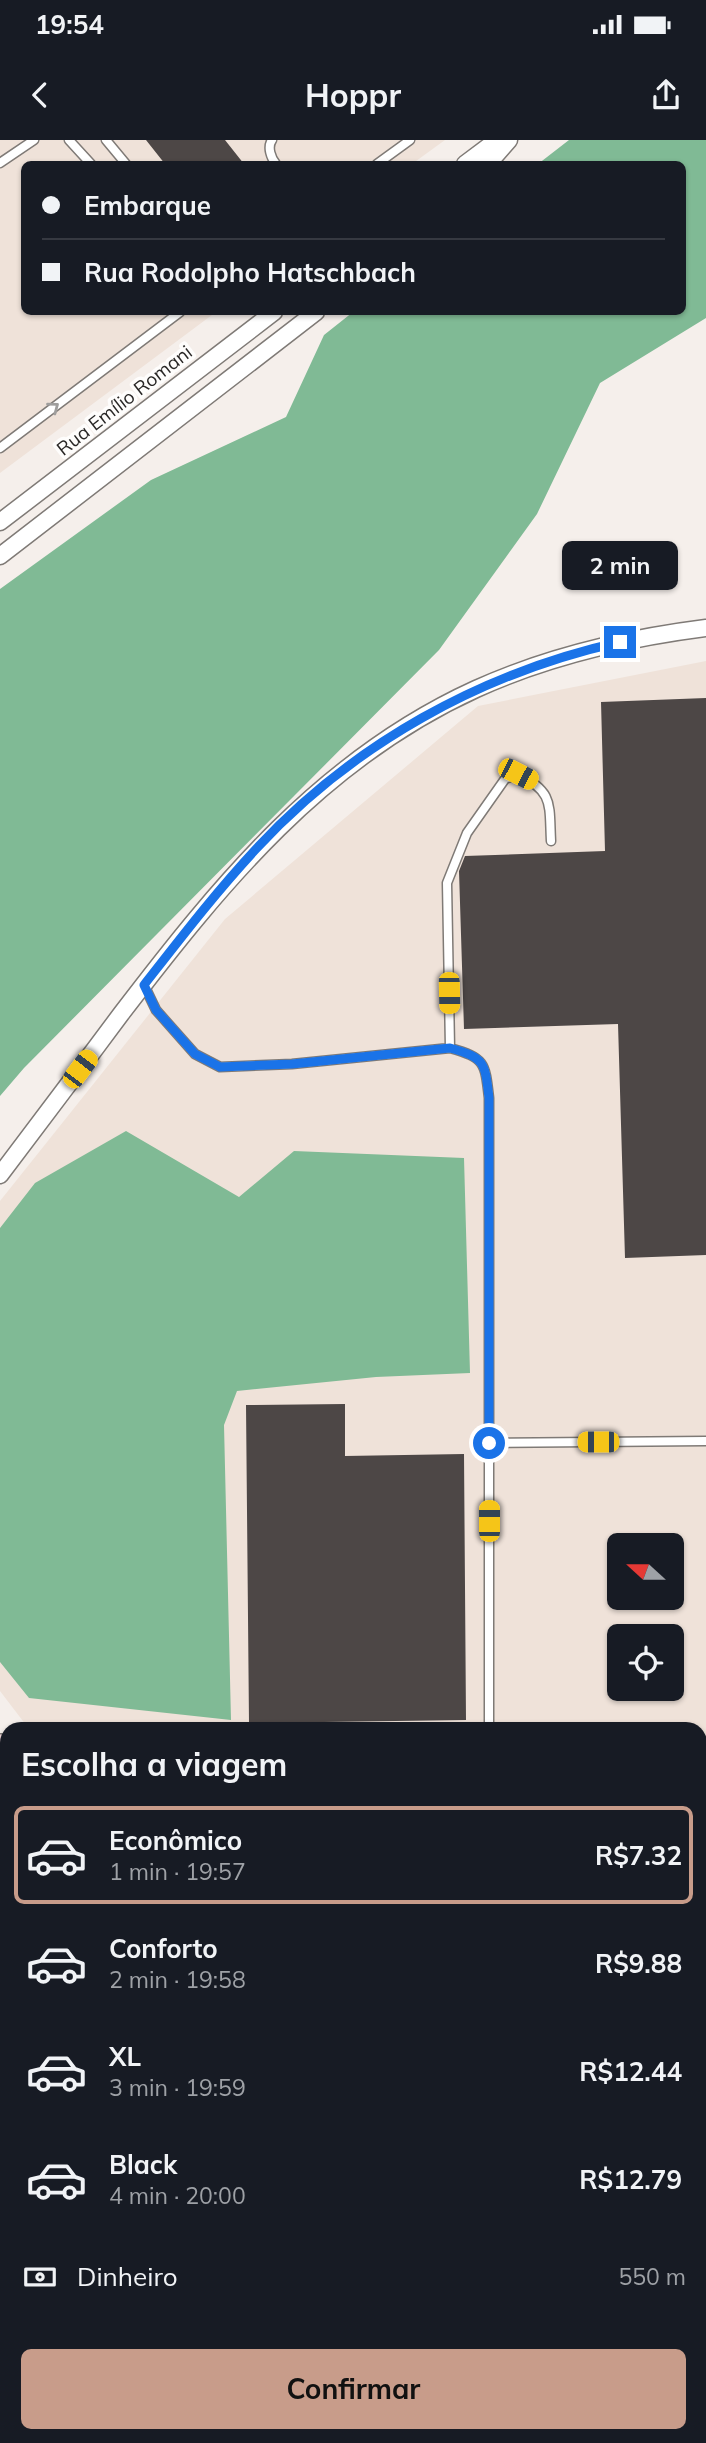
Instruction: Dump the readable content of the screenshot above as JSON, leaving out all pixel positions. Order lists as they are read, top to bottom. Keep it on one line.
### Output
{"streets":{"street":["Rua Emílio Romani"]},"north":"left","page":{"status":"19:54","header":"Hoppr","banner":["Embarque","Rua Rodolpho Hatschbach"],"bubble":"2 min","heading":"Escolha a viagem","list":[{"name":"Econômico","note":"1 min · 19:57","value":"R$7.32"},{"name":"Conforto","note":"2 min · 19:58","value":"R$9.88"},{"name":"XL","note":"3 min · 19:59","value":"R$12.44"},{"name":"Black","note":"4 min · 20:00","value":"R$12.79"}],"pay":["Dinheiro","550 m"],"buttons":"Confirmar"}}
